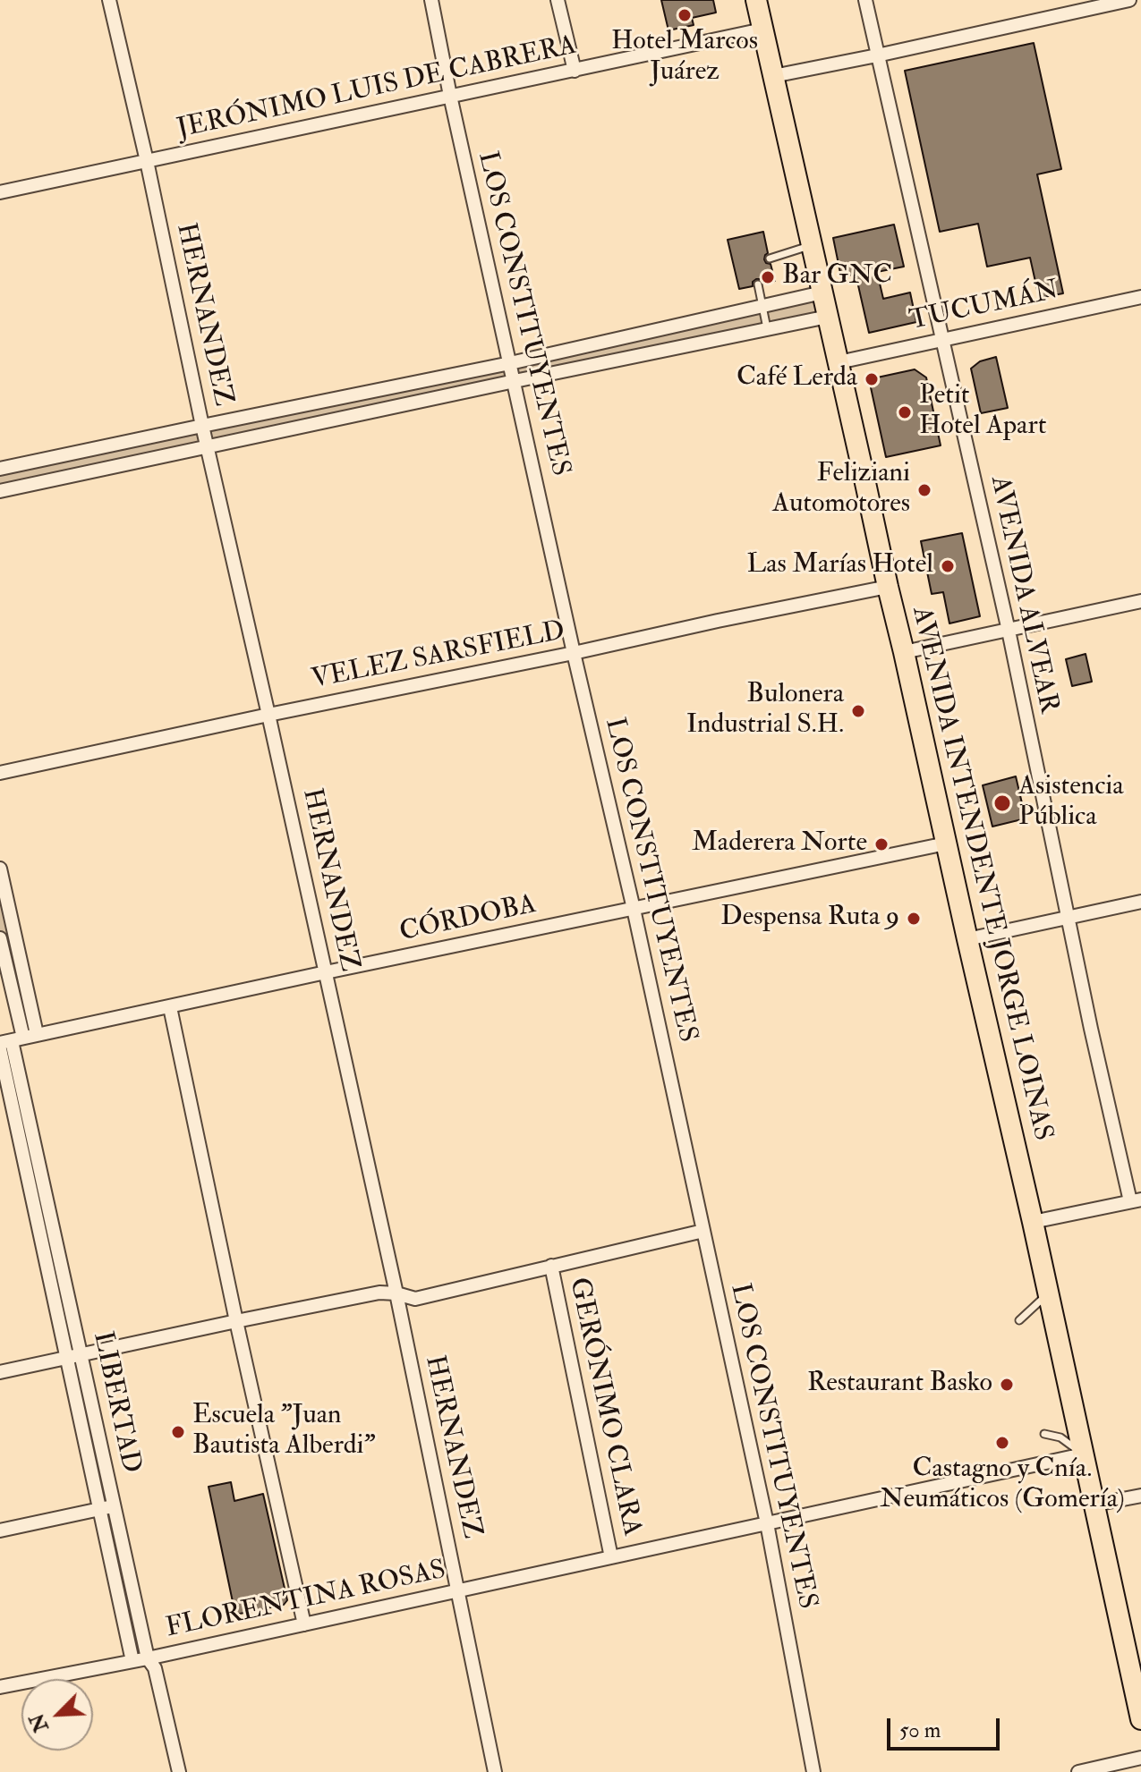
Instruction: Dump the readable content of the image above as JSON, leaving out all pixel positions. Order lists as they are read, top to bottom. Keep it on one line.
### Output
{"streets":{"main road":["AVENIDA INTENDENTE JORGE LOINAS"],"street":["JERÓNIMO LUIS DE CABRERA","TUCUMÁN","LOS CONSTITUYENTES","HERNANDEZ","AVENIDA ALVEAR","VELEZ SARSFIELD","CÓRDOBA","LIBERTAD","GERÓNIMO CLARA","FLORENTINA ROSAS"]},"crossings":[["JERÓNIMO LUIS DE CABRERA","LOS CONSTITUYENTES"],["JERÓNIMO LUIS DE CABRERA","HERNANDEZ"],["JERÓNIMO LUIS DE CABRERA","AVENIDA INTENDENTE JORGE LOINAS"],["TUCUMÁN","AVENIDA ALVEAR"],["TUCUMÁN","AVENIDA INTENDENTE JORGE LOINAS"],["LOS CONSTITUYENTES","VELEZ SARSFIELD"],["LOS CONSTITUYENTES","CÓRDOBA"],["LOS CONSTITUYENTES","FLORENTINA ROSAS"],["HERNANDEZ","VELEZ SARSFIELD"],["HERNANDEZ","CÓRDOBA"],["HERNANDEZ","FLORENTINA ROSAS"],["VELEZ SARSFIELD","AVENIDA INTENDENTE JORGE LOINAS"],["AVENIDA INTENDENTE JORGE LOINAS","CÓRDOBA"],["AVENIDA INTENDENTE JORGE LOINAS","FLORENTINA ROSAS"],["CÓRDOBA","LIBERTAD"],["LIBERTAD","FLORENTINA ROSAS"],["GERÓNIMO CLARA","FLORENTINA ROSAS"]],"places":["Hotel Marcos Juárez","Bar GNC","Café Lerda","Petit Hotel Apart","Feliziani Automotores","Las Marías Hotel","Bulonera Industrial S.H.","Asistencia Pública","Maderera Norte","Despensa Ruta 9","Restaurant Basko","Escuela \"Juan Bautista Alberdi\"","Castagno y Cnía. Neumáticos (Gomería)"],"scale_bar":"50 m","north":"bottom left"}
